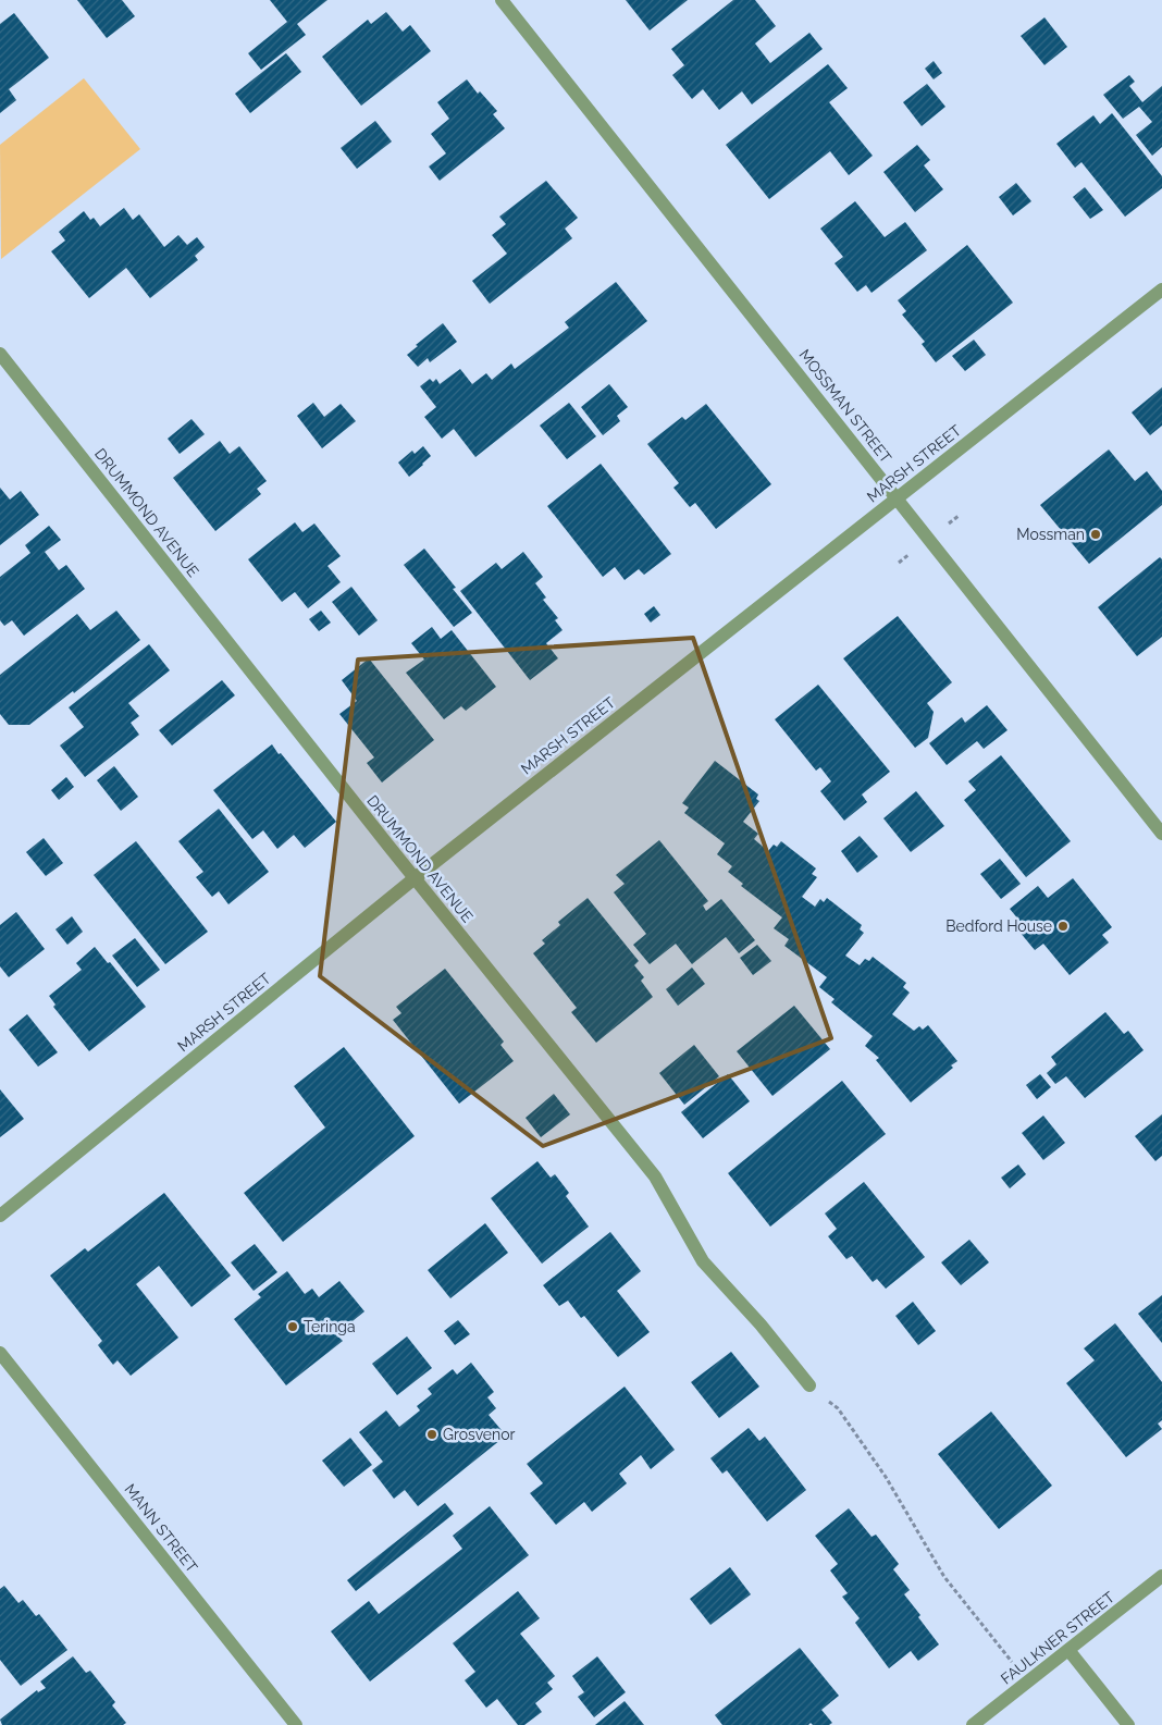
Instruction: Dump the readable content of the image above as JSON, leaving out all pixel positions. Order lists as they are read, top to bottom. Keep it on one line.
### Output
{"streets":{"street":["MOSSMAN STREET","MARSH STREET","DRUMMOND AVENUE","MANN STREET","FAULKNER STREET"]},"crossings":[["MOSSMAN STREET","MARSH STREET"],["MARSH STREET","DRUMMOND AVENUE"]],"places":["Mossman","Bedford House","Teringa","Grosvenor"]}
